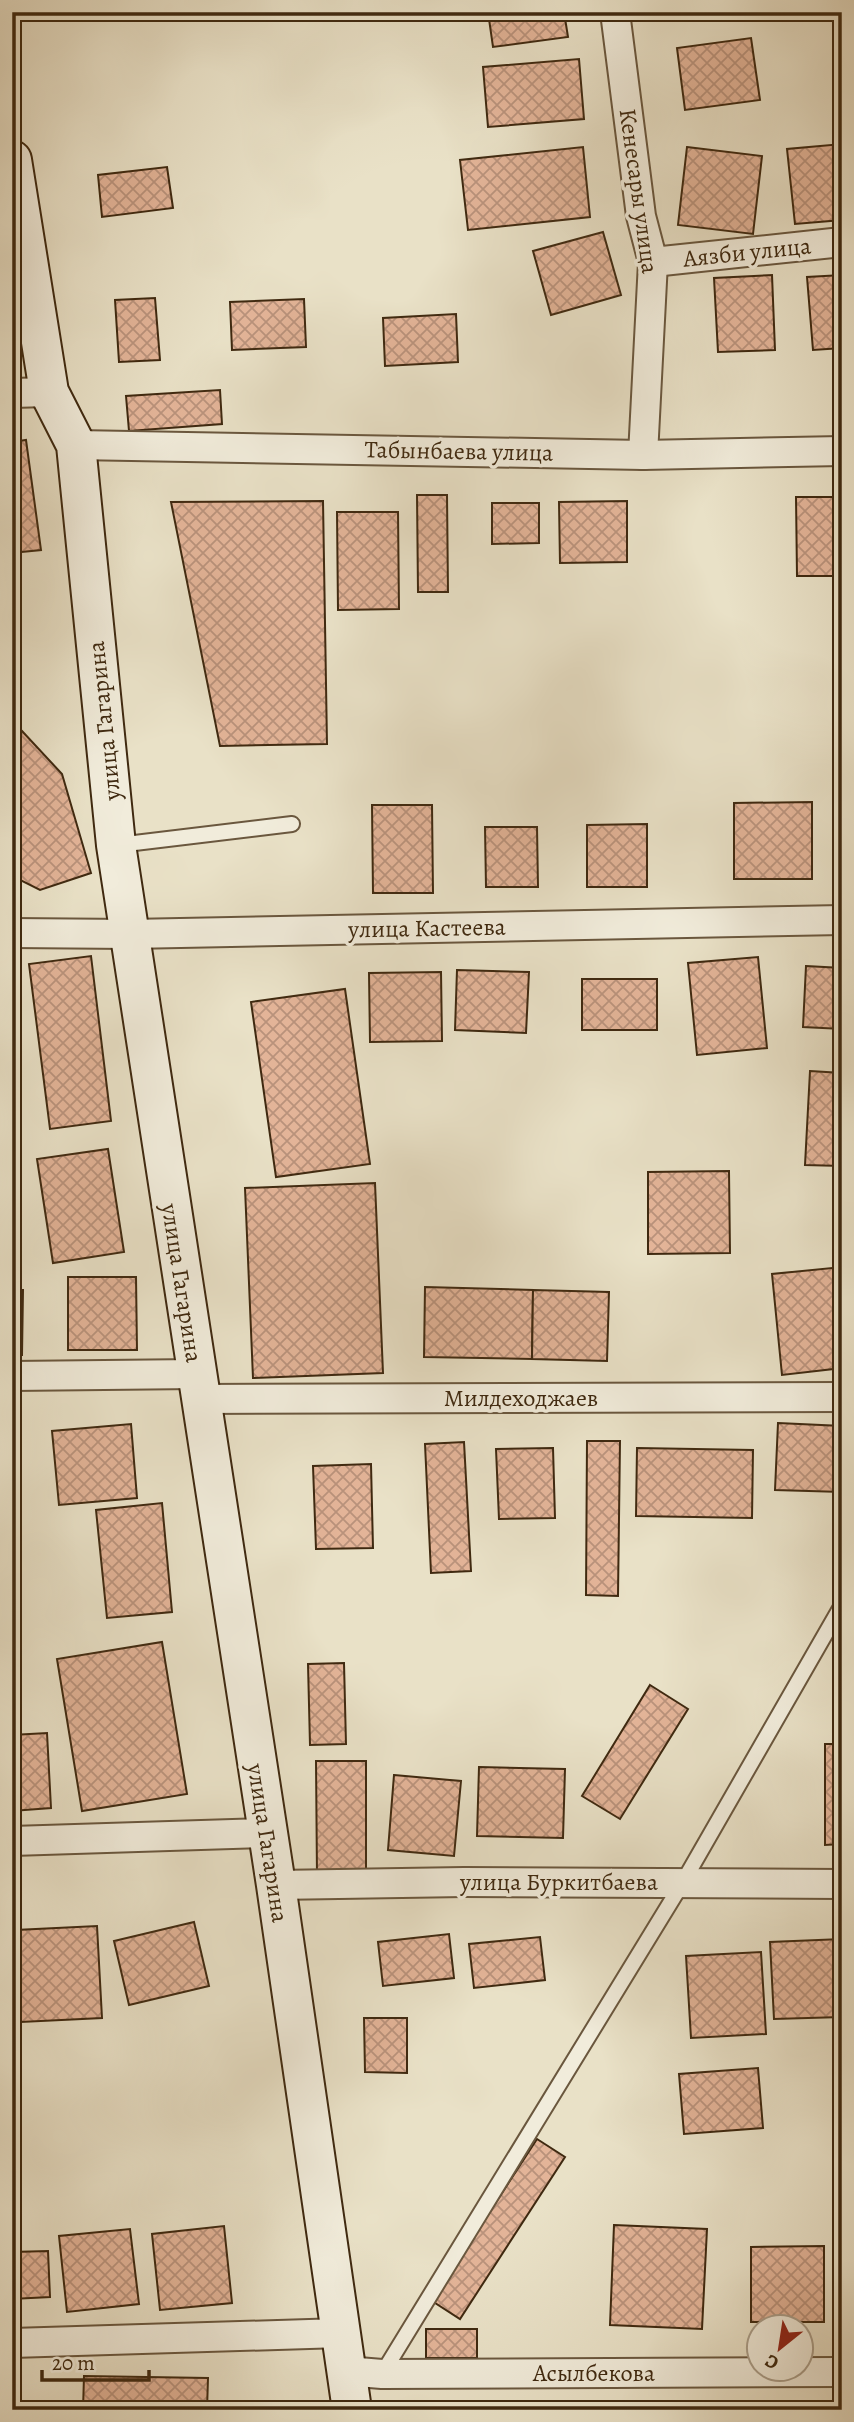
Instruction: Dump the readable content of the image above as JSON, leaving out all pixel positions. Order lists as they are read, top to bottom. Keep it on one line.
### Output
{"streets":{"main road":["улица Гагарина"],"street":["Кенесары улица","Аязби улица","Табынбаева улица","улица Кастеева","Милдеходжаев","улица Буркитбаева","Асылбекова"]},"crossings":[["Кенесары улица","Аязби улица"],["Кенесары улица","Табынбаева улица"],["Табынбаева улица","улица Гагарина"],["улица Гагарина","улица Кастеева"],["улица Гагарина","Милдеходжаев"],["улица Гагарина","улица Буркитбаева"],["улица Гагарина","Асылбекова"]],"scale_bar":"20 m","north":"bottom left"}
